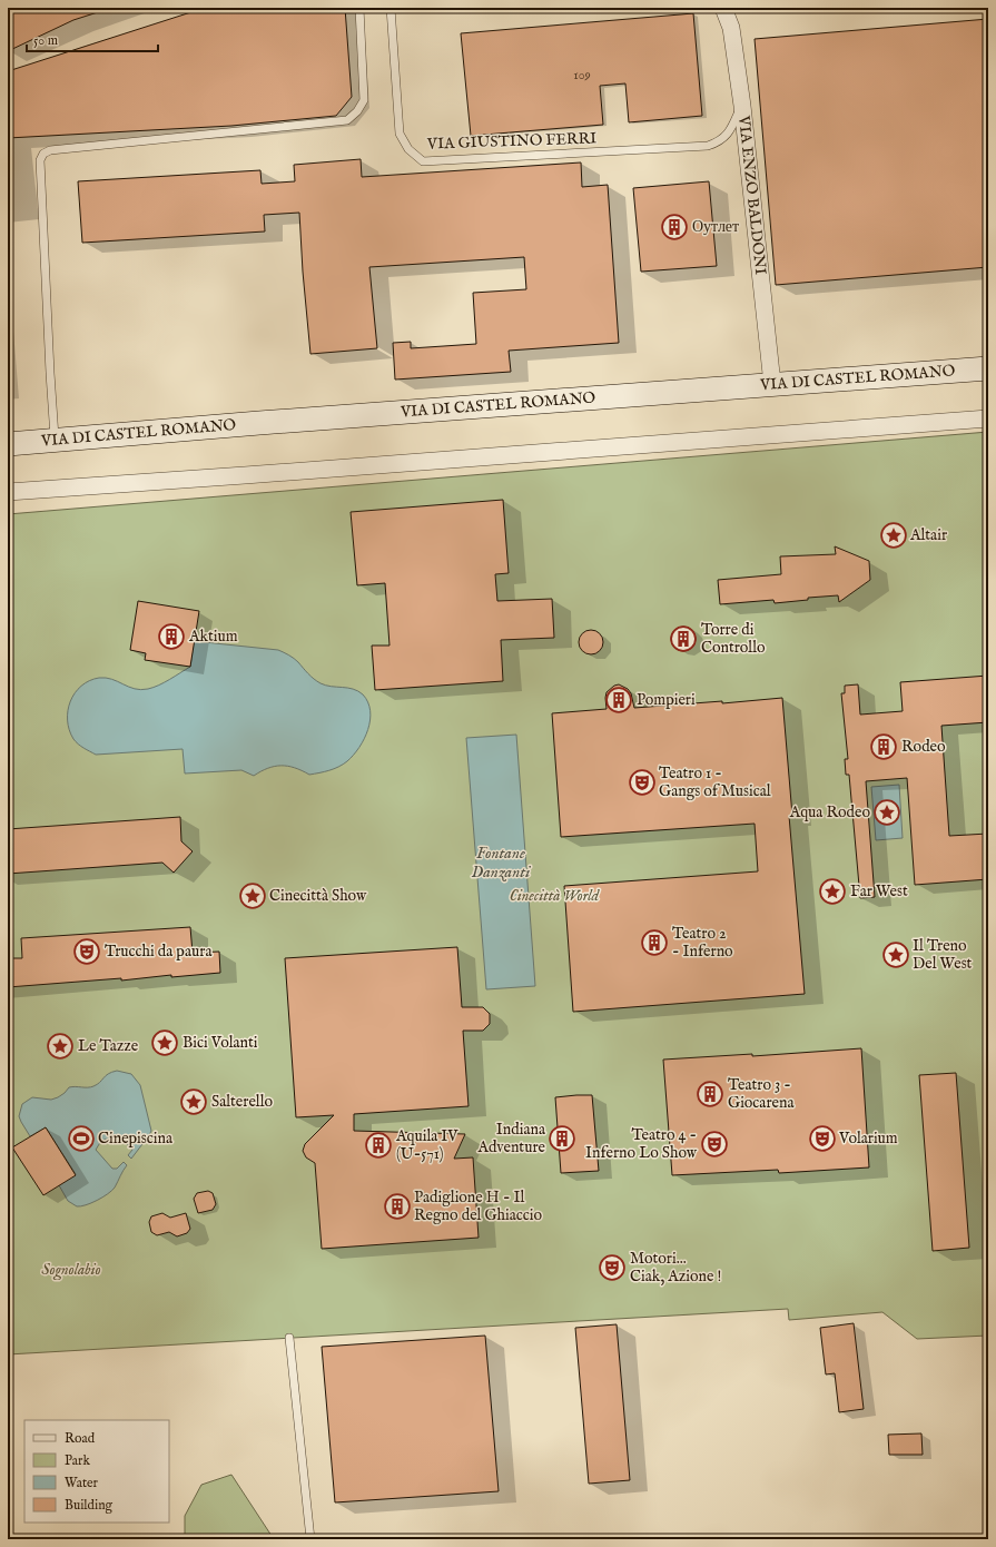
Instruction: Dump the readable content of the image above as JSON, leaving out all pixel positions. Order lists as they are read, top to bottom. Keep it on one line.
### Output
{"streets":{"street":["VIA ENZO BALDONI","VIA DI CASTEL ROMANO"],"lane":["VIA GIUSTINO FERRI"]},"crossings":[["VIA GIUSTINO FERRI","VIA ENZO BALDONI"],["VIA ENZO BALDONI","VIA DI CASTEL ROMANO"]],"water":["Fontane Danzanti"],"parks":["Cinecittà World","Sognolabio"],"places":{"building":["Оутлет","Aktium","Torre di Controllo","Pompieri","Rodeo","Teatro 2 - Inferno","Teatro 3 - Giocarena","Indiana Adventure","Aquila IV (U-571)","Padiglione H - Il Regno del Ghiaccio"],"place":["Altair","Aqua Rodeo","Far West","Cinecittà Show","Il Treno Del West","Bici Volanti","Le Tazze","Salterello"],"theatre":["Teatro 1 - Gangs of Musical","Trucchi da paura","Volarium","Teatro 4 - Inferno Lo Show","Motori... Ciak, Azione !"],"sports":["Cinepiscina"]},"house_numbers":["109"],"legend":["Road","Park","Water","Building"],"scale_bar":"50 m"}
